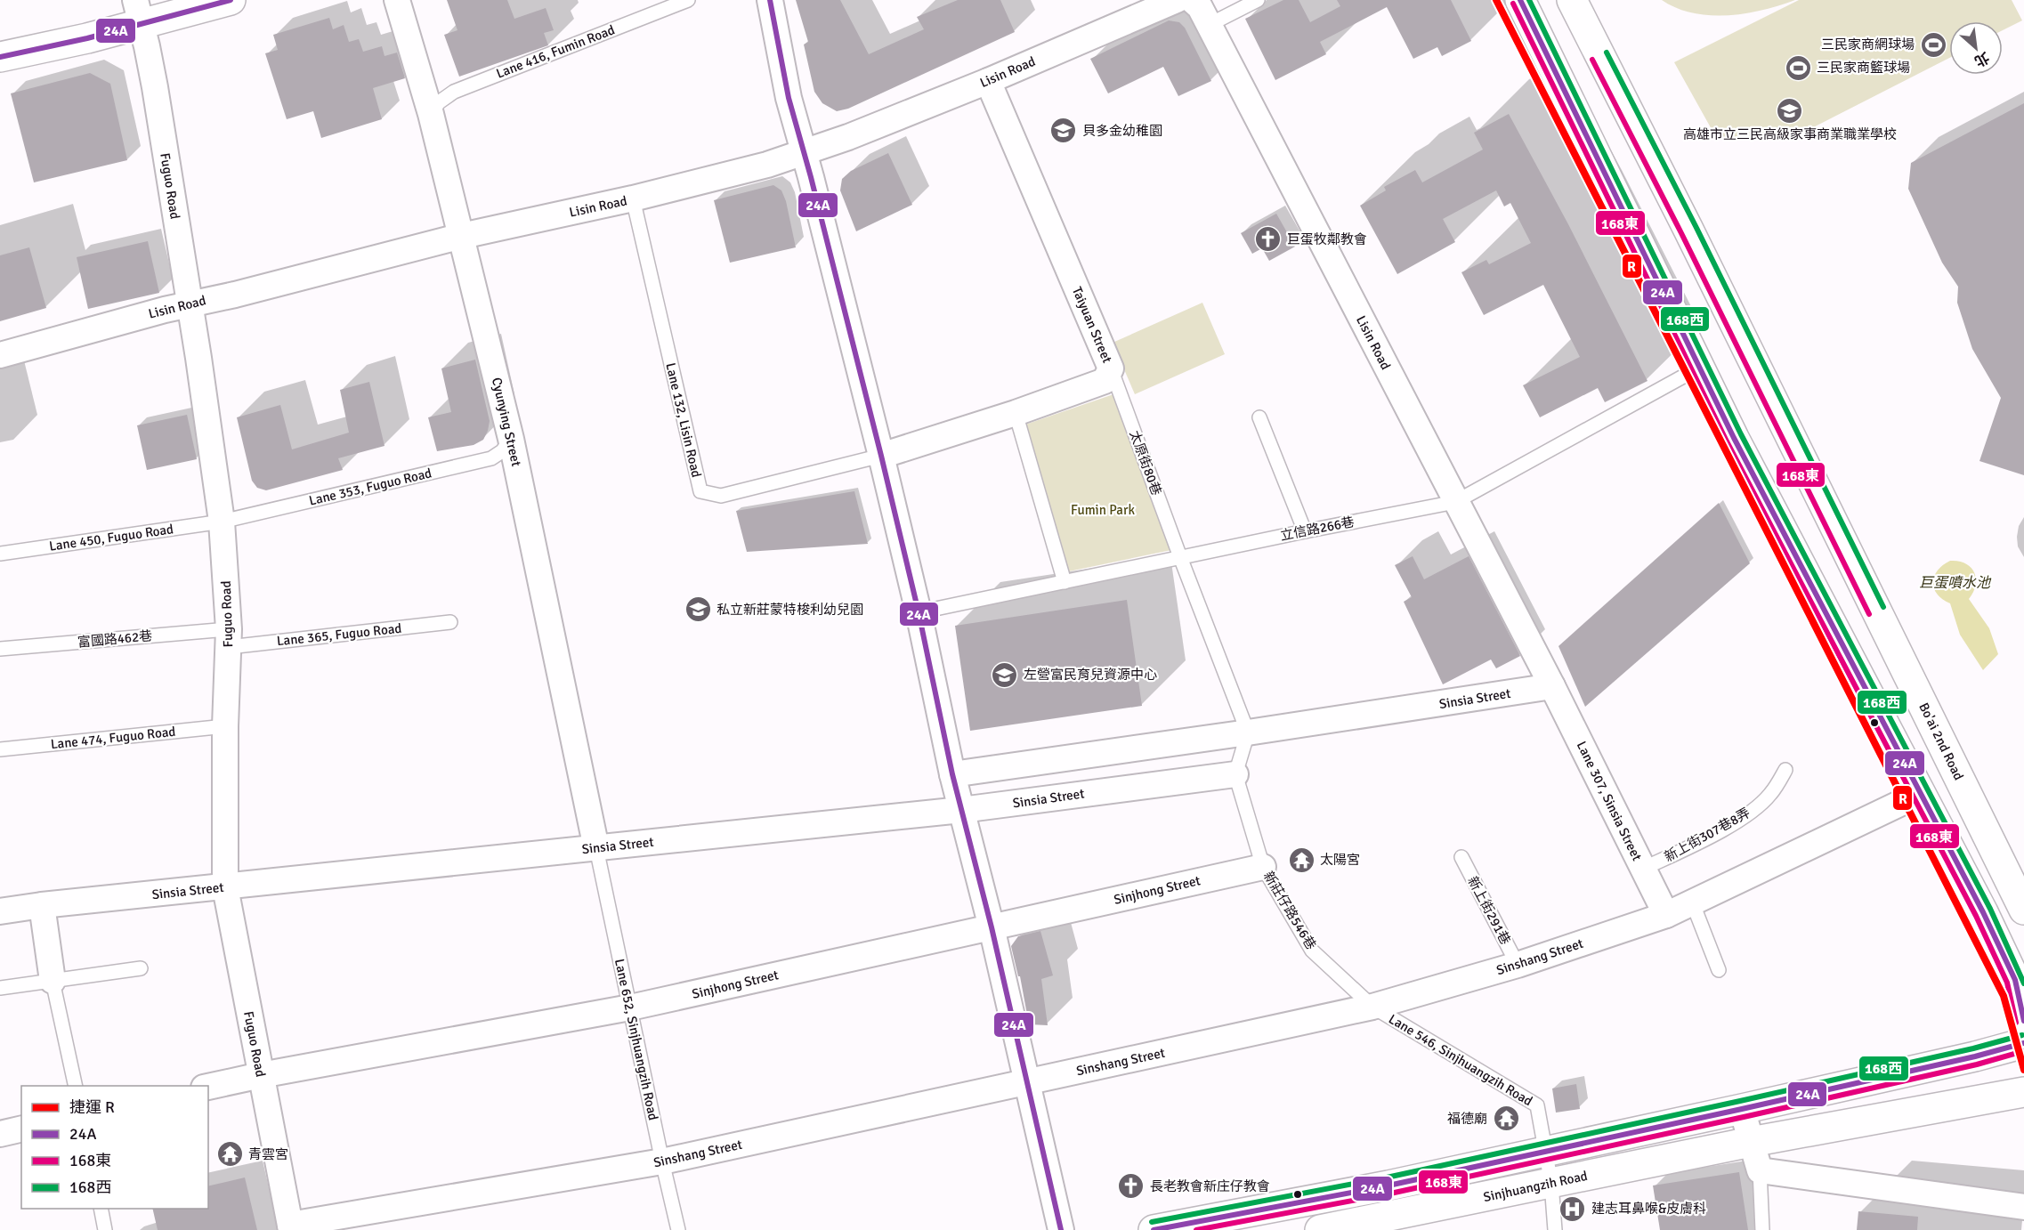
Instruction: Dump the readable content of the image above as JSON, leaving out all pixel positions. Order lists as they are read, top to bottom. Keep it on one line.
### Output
{"streets":{"main road":["Bo'ai 2nd Road","Sinjhuangzih Road"],"street":["Lisin Road","Fuguo Road","Taiyuan Street","Cyunying Street","Sinsia Street","Lane 307, Sinsia Street","Sinjhong Street","Sinshang Street"],"lane":["Lane 416, Fumin Road","Lane 132, Lisin Road","太原街80巷","Lane 353, Fuguo Road","立信路266巷","Lane 450, Fuguo Road","Lane 365, Fuguo Road","富國路462巷","Lane 474, Fuguo Road","新上街307巷8弄","新莊仔路546巷","新上街291巷","Lane 652, Sinjhuangzih Road","Lane 546, Sinjhuangzih Road"]},"crossings":[["Lane 416, Fumin Road","Cyunying Street"],["Lisin Road","Fuguo Road"],["Lisin Road","Taiyuan Street"],["Lisin Road","Lane 132, Lisin Road"],["Lisin Road","Cyunying Street"],["Lisin Road","立信路266巷"],["Lisin Road","Sinsia Street"],["Lisin Road","Lane 307, Sinsia Street"],["Fuguo Road","Lane 353, Fuguo Road"],["Fuguo Road","Lane 450, Fuguo Road"],["Fuguo Road","Lane 365, Fuguo Road"],["Fuguo Road","富國路462巷"],["Fuguo Road","Sinsia Street"],["Fuguo Road","Lane 474, Fuguo Road"],["Fuguo Road","Sinjhong Street"],["Fuguo Road","Sinshang Street"],["Taiyuan Street","Lane 132, Lisin Road"],["Taiyuan Street","太原街80巷"],["Cyunying Street","Lane 353, Fuguo Road"],["Cyunying Street","Sinsia Street"],["Cyunying Street","Lane 652, Sinjhuangzih Road"],["太原街80巷","立信路266巷"],["太原街80巷","Sinsia Street"],["Lane 353, Fuguo Road","Lane 450, Fuguo Road"],["Lane 365, Fuguo Road","富國路462巷"],["Sinsia Street","Lane 307, Sinsia Street"],["Sinsia Street","新莊仔路546巷"],["Sinsia Street","Lane 652, Sinjhuangzih Road"],["Lane 307, Sinsia Street","新上街307巷8弄"],["Lane 307, Sinsia Street","Sinshang Street"],["Sinjhong Street","新莊仔路546巷"],["Sinjhong Street","Lane 652, Sinjhuangzih Road"],["新莊仔路546巷","Sinshang Street"],["新莊仔路546巷","Lane 546, Sinjhuangzih Road"],["新上街291巷","Sinshang Street"],["Sinshang Street","Lane 652, Sinjhuangzih Road"],["Sinshang Street","Lane 546, Sinjhuangzih Road"],["Lane 546, Sinjhuangzih Road","Sinjhuangzih Road"]],"water":["巨蛋噴水池"],"parks":["Fumin Park"],"places":{"sports":["三民家商網球場","三民家商籃球場"],"school or university":["高雄市立三民高級家事商業職業學校","貝多金幼稚園","私立新莊蒙特梭利幼兒園","左營富民育兒資源中心"],"church":["巨蛋牧鄰教會","長老教會新庄仔教會"],"temple":["太陽宮","福德廟","青雲宮"],"hospital":["建志耳鼻喉&皮膚科"]},"lines":["metro line R","transit line 24A","transit line 168西","transit line 168東"],"legend":["捷運 R","24A","168東","168西"],"north":"bottom right"}
